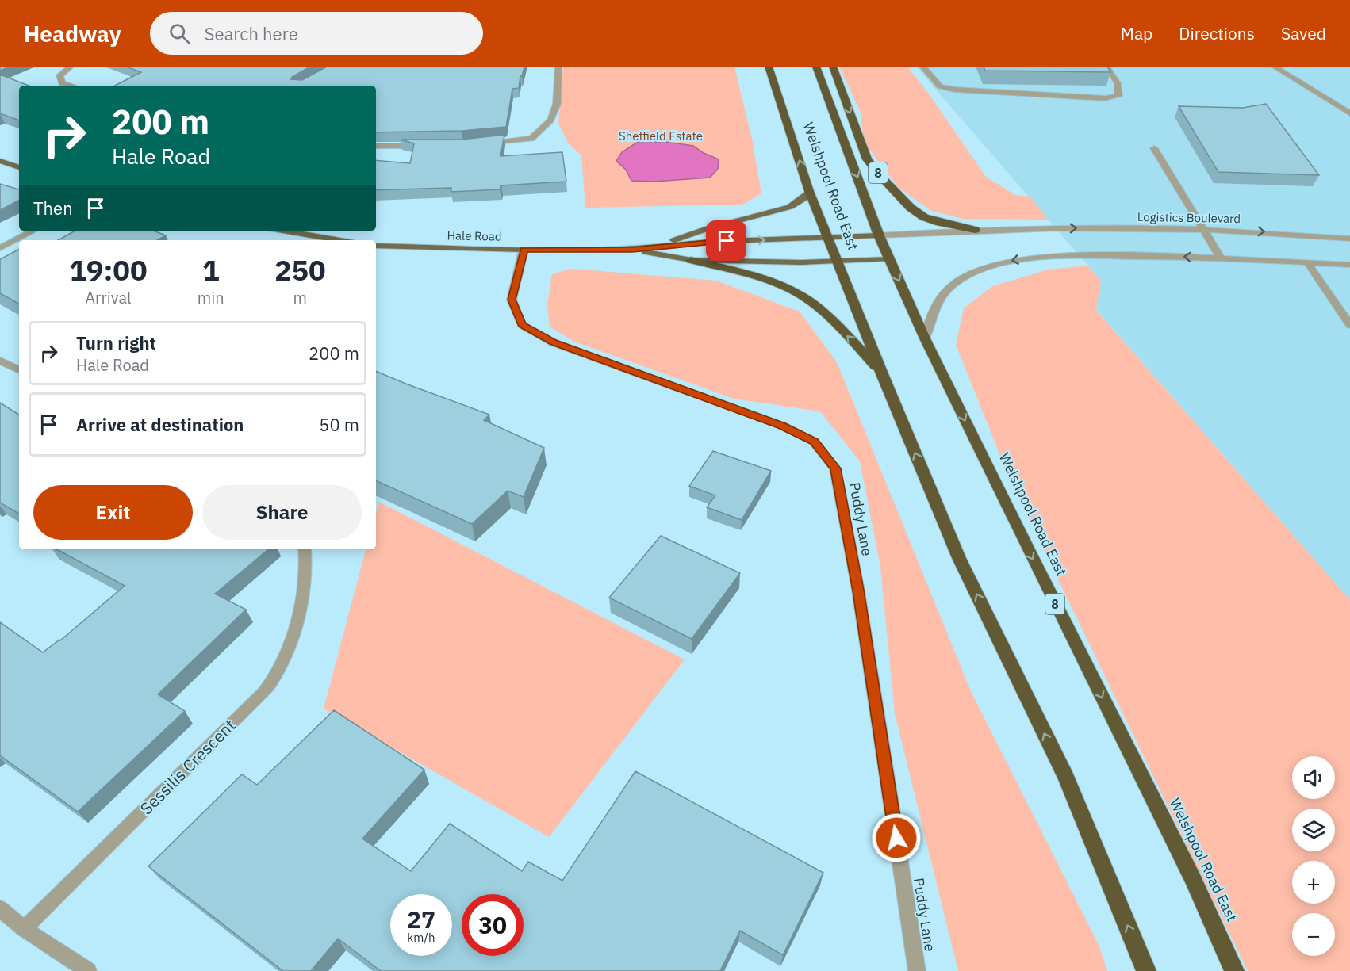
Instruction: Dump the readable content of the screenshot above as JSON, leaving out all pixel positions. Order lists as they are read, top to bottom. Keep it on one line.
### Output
{"streets":{"highway":["8","Welshpool Road East"],"main road":["Hale Road"],"street":["Logistics Boulevard","Puddy Lane","Sessilis Crescent"]},"crossings":[["8","Logistics Boulevard"],["Welshpool Road East","Logistics Boulevard"],["Welshpool Road East","Hale Road"],["Logistics Boulevard","Hale Road"],["Hale Road","Puddy Lane"]],"parks":["Sheffield Estate"],"page":{"header":"Headway","search":"Search here","nav":["Map","Directions","Saved"],"turn":["200 m","Hale Road"],"then":"Then","eta":["19:00","Arrival","1","min","250","m"],"list":[{"name":"Turn right","note":"Hale Road","value":"200 m"},{"name":"Arrive at destination","value":"50 m"}],"buttons":["Exit","Share"],"map_buttons":["+","−"],"speed":"27 km/h","limit":"30"}}
